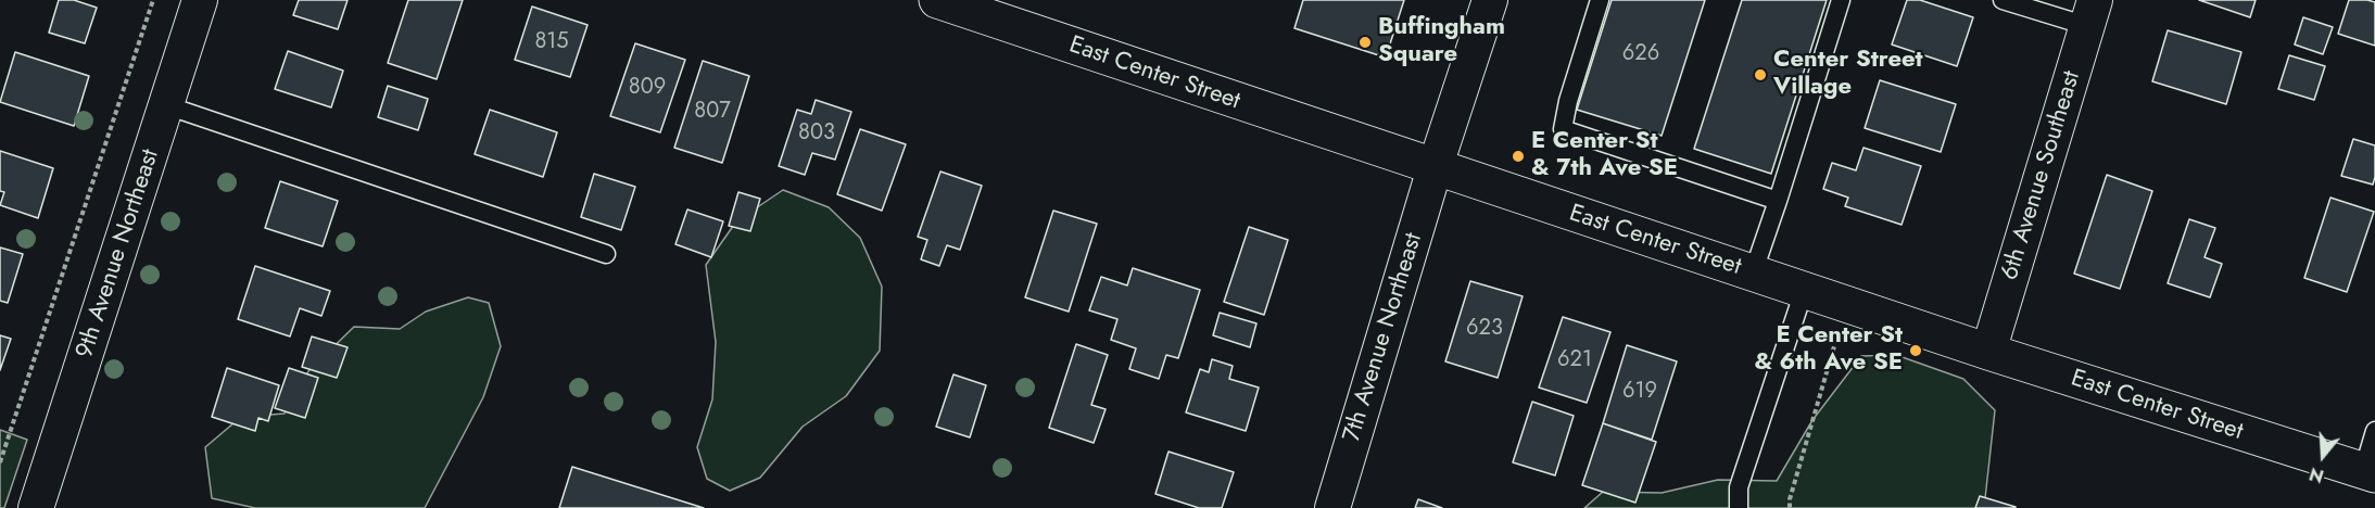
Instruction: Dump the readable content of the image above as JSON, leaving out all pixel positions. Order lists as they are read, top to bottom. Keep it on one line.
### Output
{"streets":{"street":["East Center Street","6th Avenue Southeast","9th Avenue Northeast","7th Avenue Northeast"]},"crossings":[["East Center Street","6th Avenue Southeast"],["East Center Street","7th Avenue Northeast"]],"places":["Buffingham Square","Center Street Village","E Center St & 7th Ave SE","E Center St & 6th Ave SE"],"house_numbers":["815","626","809","807","803","623","621","619"],"north":"bottom"}
